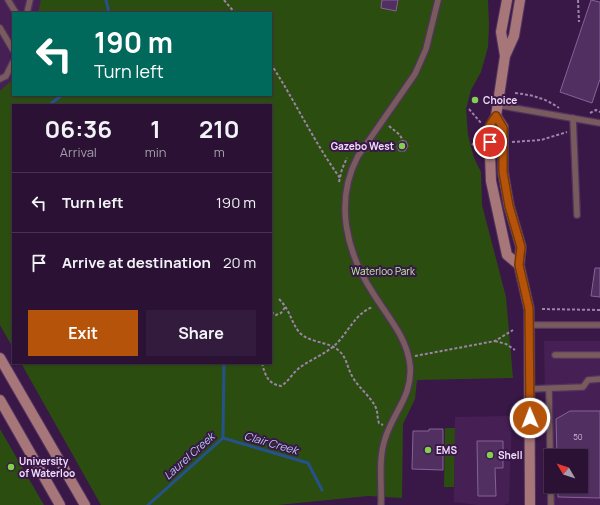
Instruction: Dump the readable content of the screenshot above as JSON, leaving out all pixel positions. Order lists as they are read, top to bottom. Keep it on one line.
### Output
{"water":["Clair Creek","Laurel Creek"],"parks":["Waterloo Park"],"places":["Choice","Gazebo West","EMS","Shell","University of Waterloo"],"house_numbers":["50"],"north":"top left","page":{"turn":["190 m","Turn left"],"eta":["06:36","Arrival","1","min","210","m"],"list":[{"name":"Turn left","value":"190 m"},{"name":"Arrive at destination","value":"20 m"}],"buttons":["Exit","Share"]}}
